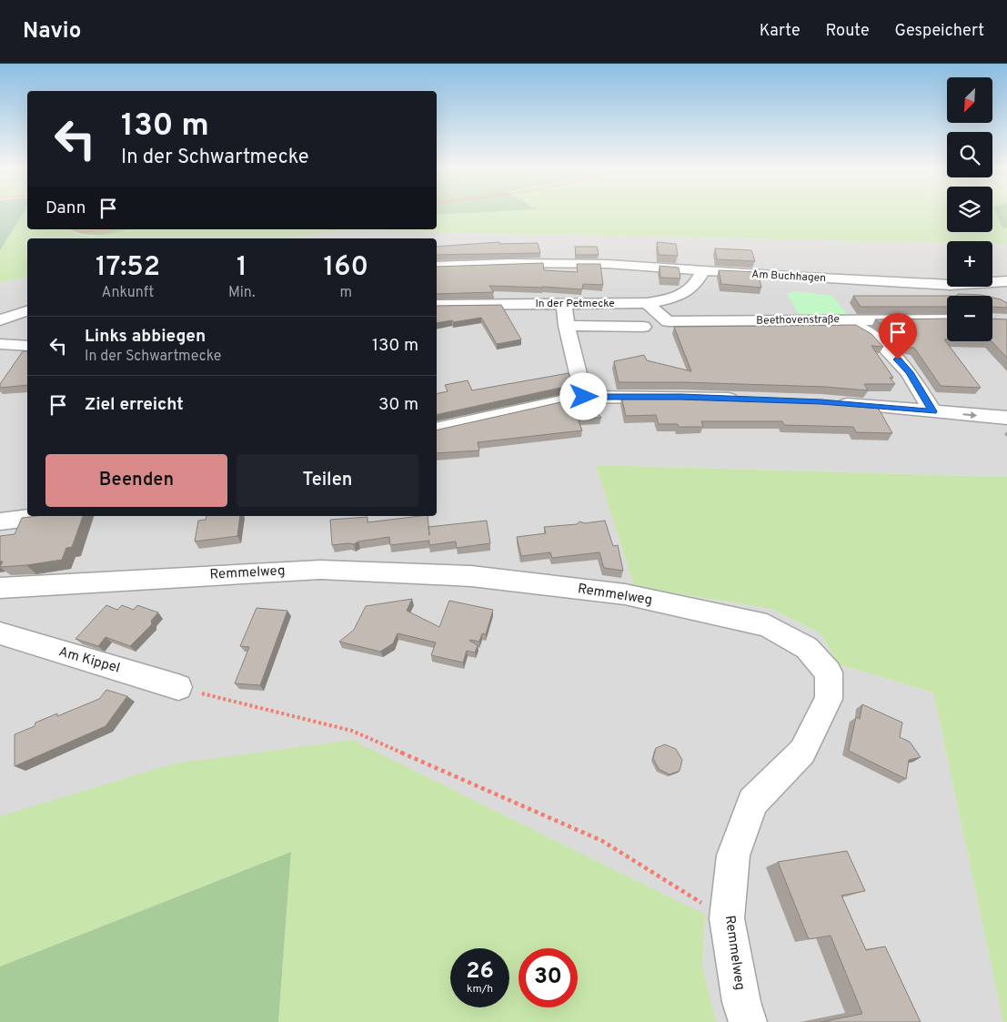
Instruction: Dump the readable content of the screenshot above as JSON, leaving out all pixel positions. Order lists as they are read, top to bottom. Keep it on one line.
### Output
{"streets":{"street":["Am Buchhagen","In der Petmecke","Beethovenstraße","Remmelweg","Am Kippel"]},"crossings":[["Am Buchhagen","In der Petmecke"],["In der Petmecke","Beethovenstraße"]],"north":"bottom left","page":{"header":"Navio","nav":["Karte","Route","Gespeichert"],"map_buttons":["+","−"],"turn":["130 m","In der Schwartmecke"],"then":"Dann","eta":["17:52","Ankunft","1","Min.","160","m"],"list":[{"name":"Links abbiegen","note":"In der Schwartmecke","value":"130 m"},{"name":"Ziel erreicht","value":"30 m"}],"buttons":["Beenden","Teilen"],"speed":"26 km/h","limit":"30"}}
